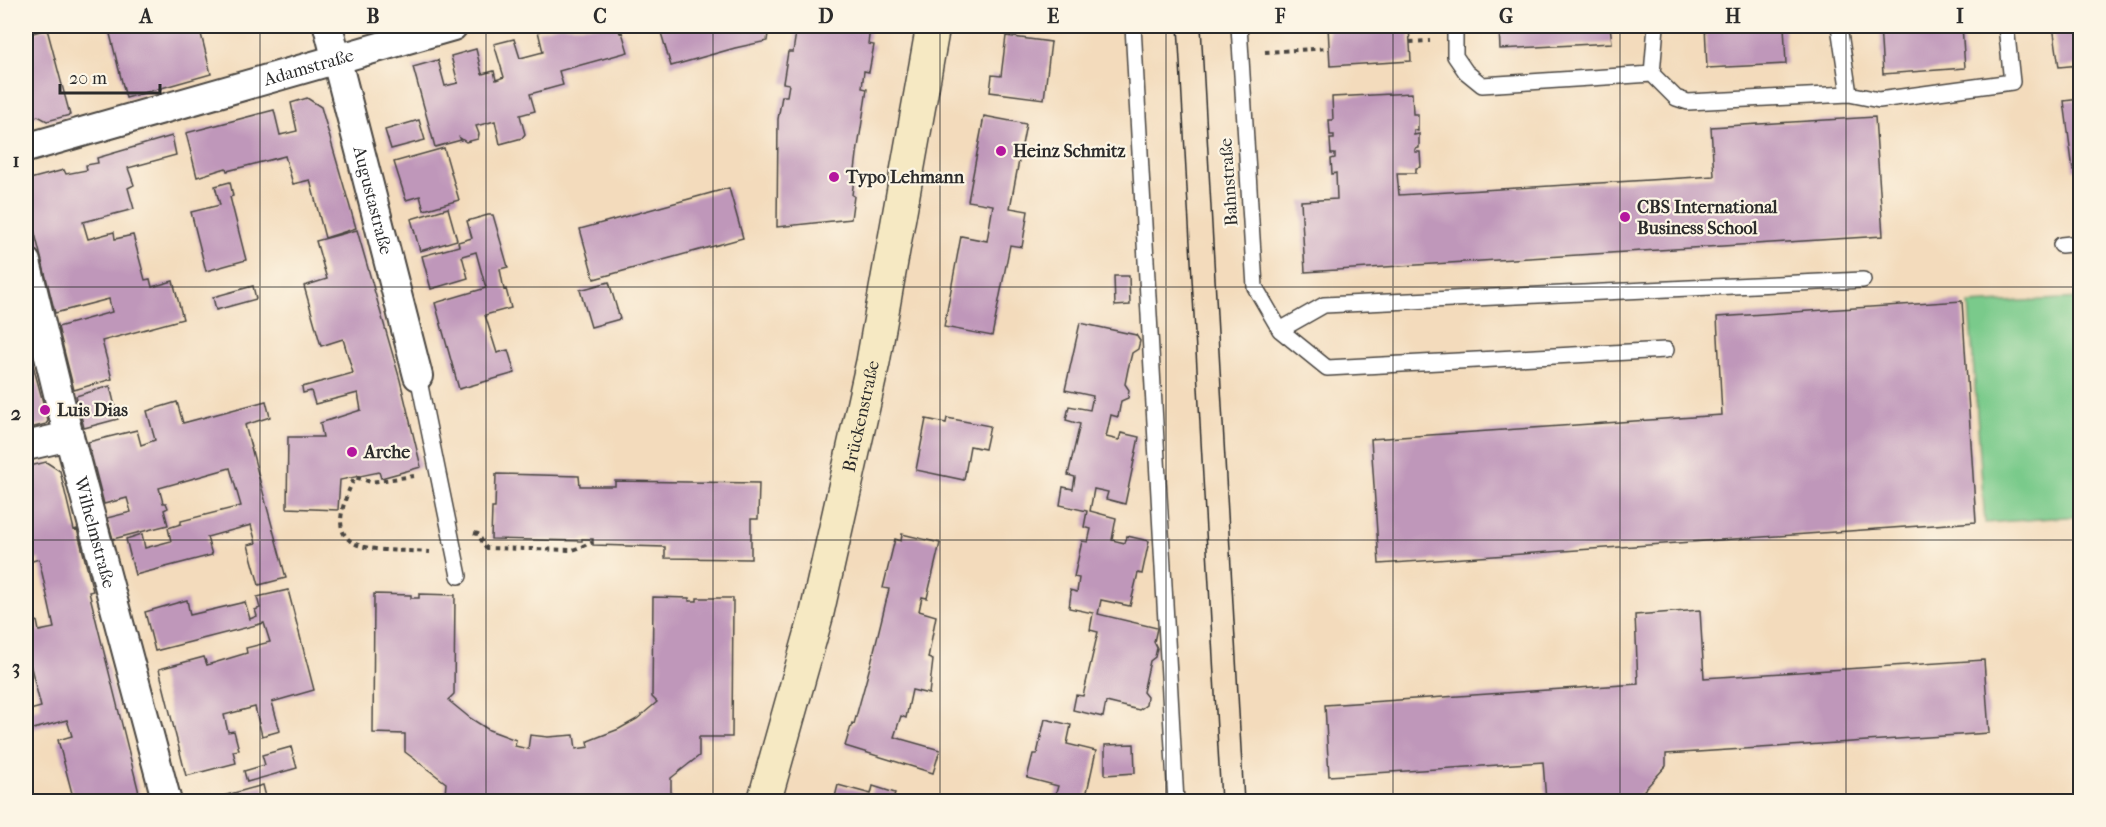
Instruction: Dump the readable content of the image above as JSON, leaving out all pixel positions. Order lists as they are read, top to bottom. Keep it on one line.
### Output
{"streets":{"main road":["Brückenstraße"],"street":["Adamstraße","Augustastraße","Wilhelmstraße"],"lane":["Bahnstraße"]},"crossings":[["Adamstraße","Augustastraße"]],"places":["Heinz Schmitz","Typo Lehmann","CBS International Business School","Luis Dias","Arche"],"scale_bar":"20 m","grid":{"columns":["A","B","C","D","E","F","G","H","I"],"rows":["1","2","3"]}}
